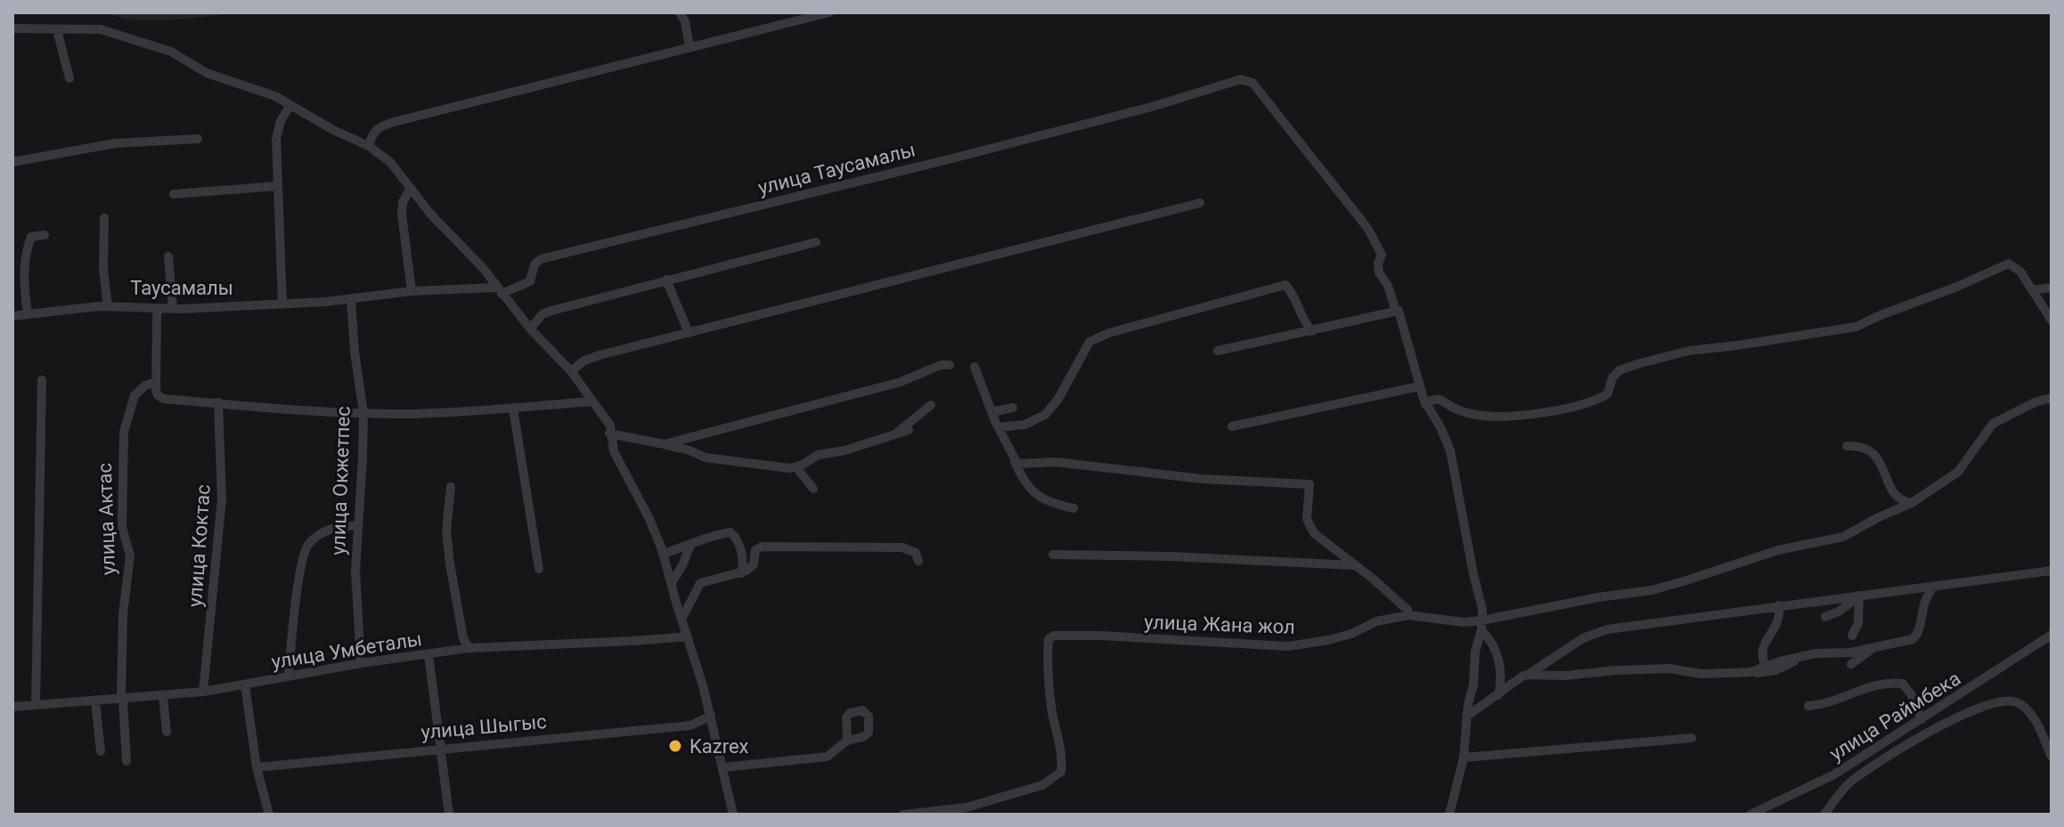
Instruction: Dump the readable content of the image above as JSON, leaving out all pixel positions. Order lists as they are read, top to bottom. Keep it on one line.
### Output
{"streets":{"street":["улица Таусамалы","Таусамалы","улица Окжетпес","улица Актас","улица Коктас","улица Жана жол","улица Умбеталы","улица Раймбека","улица Шыгыс"]},"crossings":[["улица Таусамалы","Таусамалы"],["улица Таусамалы","улица Окжетпес"],["Таусамалы","улица Окжетпес"],["улица Окжетпес","улица Умбеталы"],["улица Актас","улица Умбеталы"],["улица Коктас","улица Умбеталы"]],"places":["Kazrex"]}
